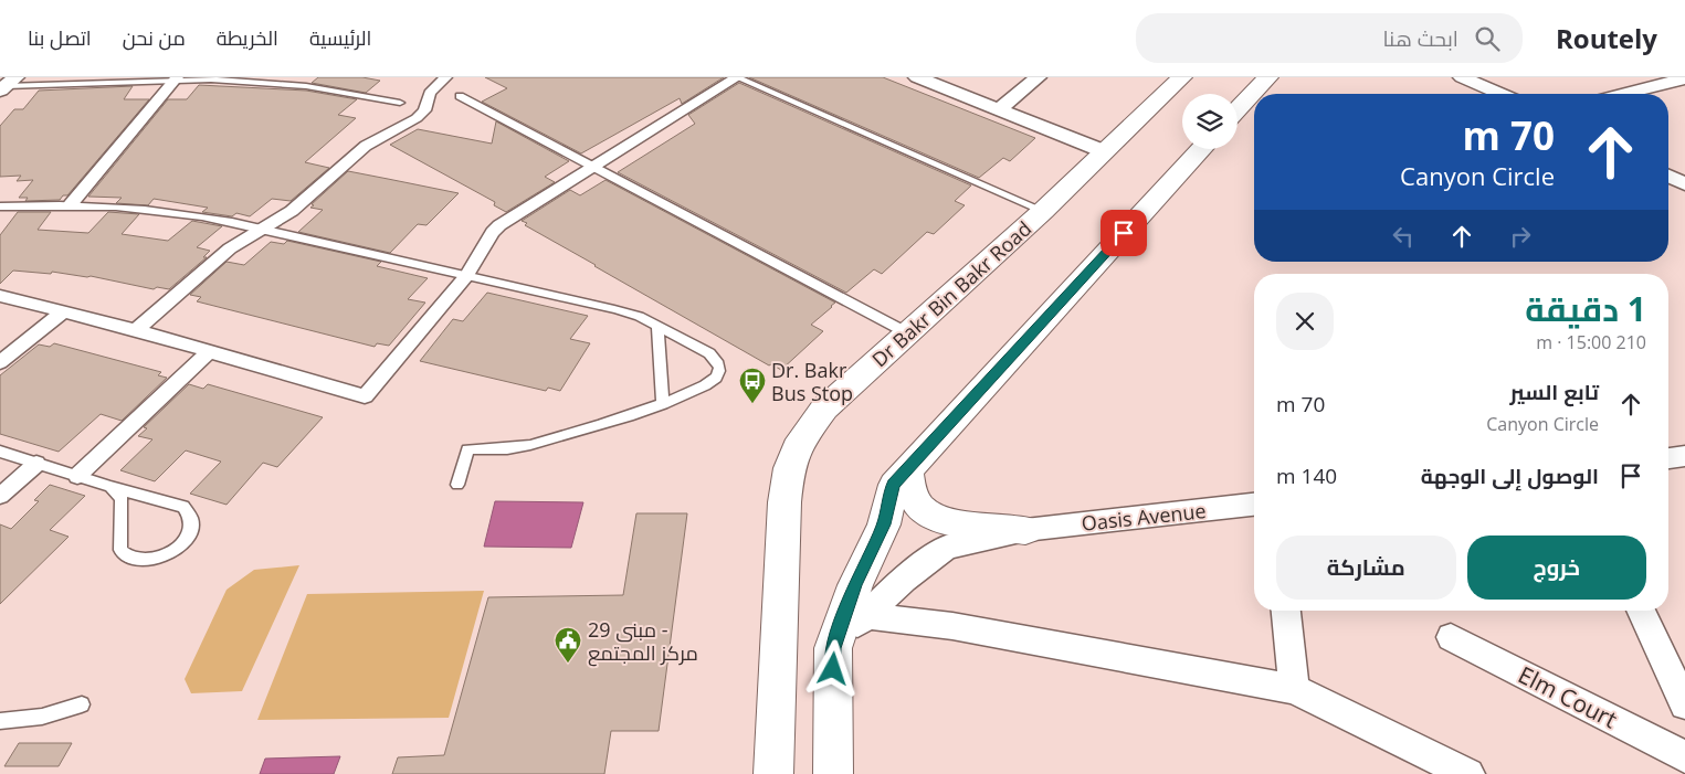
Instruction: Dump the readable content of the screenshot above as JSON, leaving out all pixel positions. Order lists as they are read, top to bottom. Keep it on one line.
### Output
{"streets":{"main road":["Dr Bakr Bin Bakr Road","Oasis Avenue"],"street":["Elm Court"]},"places":{"bus stop":["Dr. Bakr Bus Stop"],"public building":["مبنى 29 - مركز المجتمع"]},"page":{"header":"Routely","search":"ابحث هنا","nav":["الرئيسية","الخريطة","من نحن","اتصل بنا"],"turn":["70 m","Canyon Circle"],"heading":["1 دقيقة","210 m · 15:00"],"list":[{"name":"تابع السير","note":"Canyon Circle","value":"70 m"},{"name":"الوصول إلى الوجهة","value":"140 m"}],"buttons":["خروج","مشاركة"]}}
